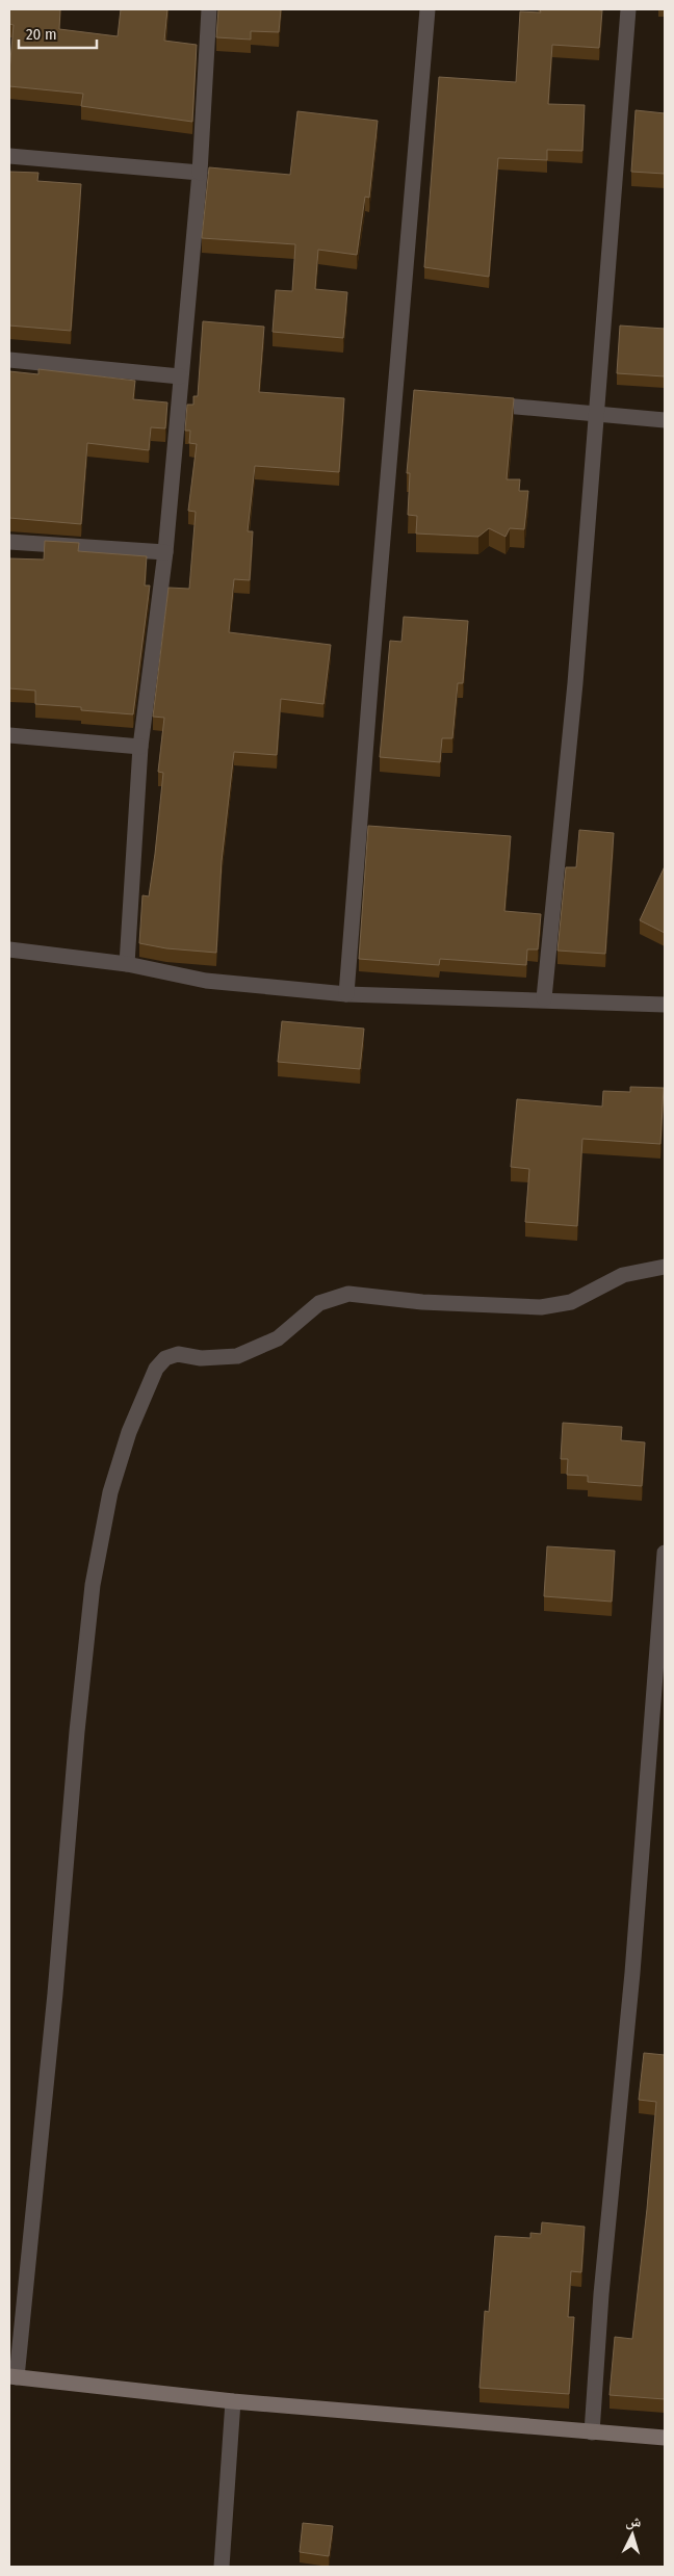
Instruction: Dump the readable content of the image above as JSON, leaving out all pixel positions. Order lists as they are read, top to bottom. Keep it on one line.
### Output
{"scale_bar":"20 m","north":"top"}
